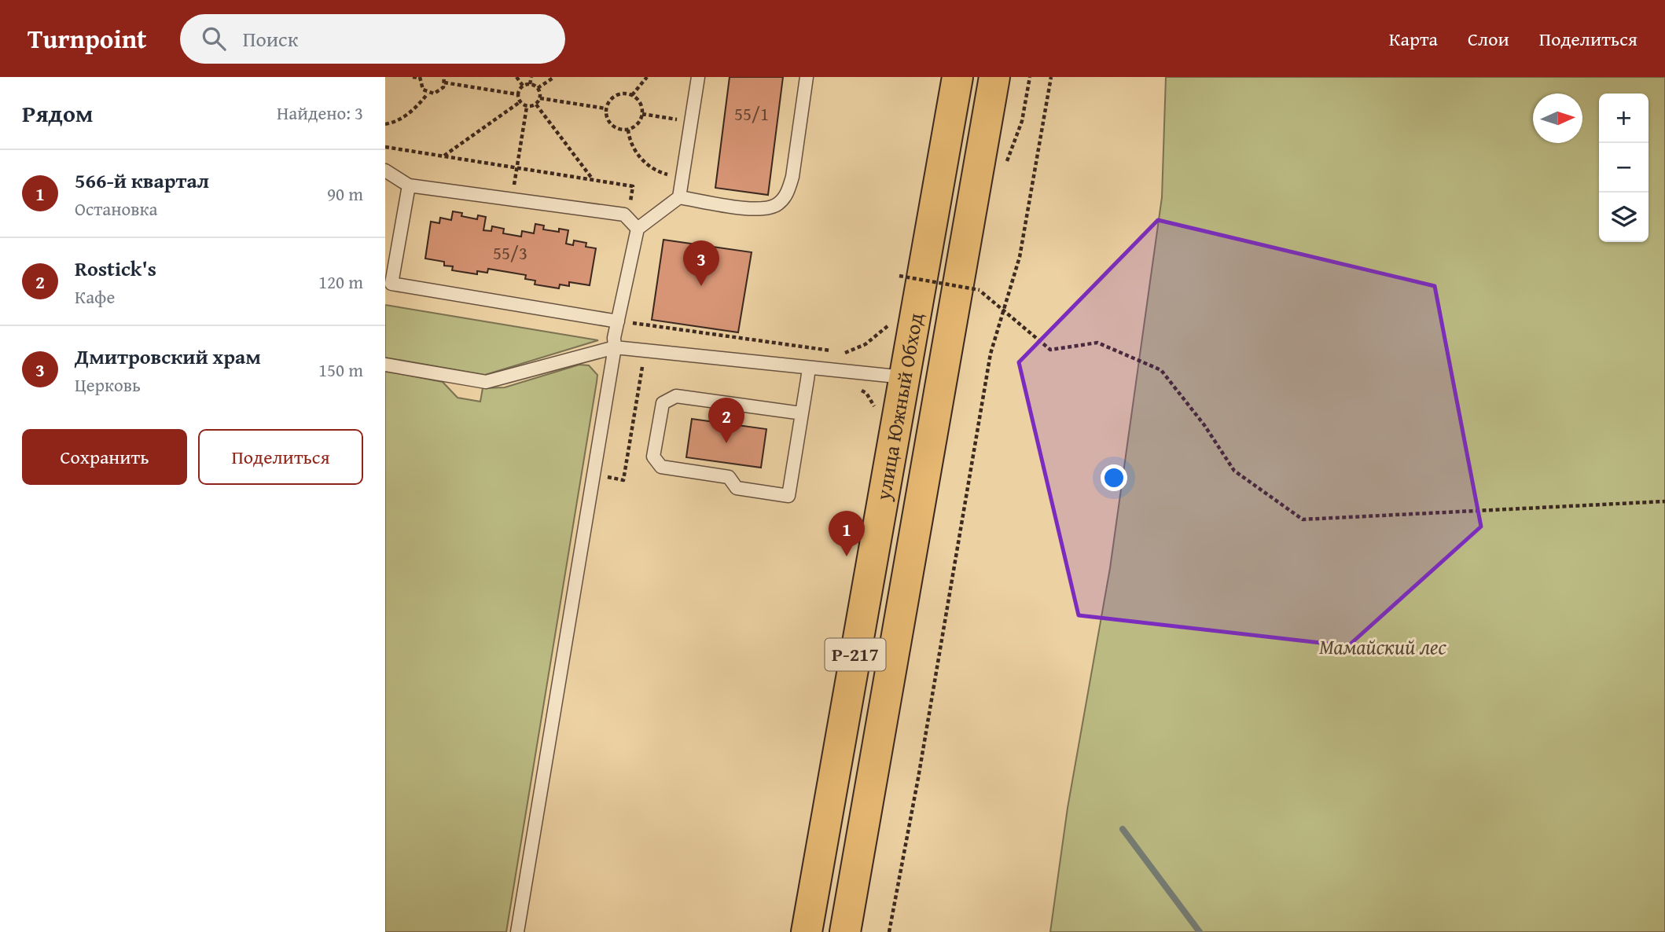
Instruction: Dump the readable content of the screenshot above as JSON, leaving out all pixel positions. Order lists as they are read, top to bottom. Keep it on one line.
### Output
{"streets":{"main road":["улица Южный Обход","Р-217"]},"parks":["Мамайский лес"],"house_numbers":["55/1","55/3"],"north":"right","page":{"header":"Turnpoint","search":"Поиск","nav":["Карта","Слои","Поделиться"],"heading":["Рядом","Найдено: 3"],"map_buttons":["+","−"],"list":[{"mark":"1","name":"566-й квартал","note":"Остановка","value":"90 m"},{"mark":"2","name":"Rostick's","note":"Кафе","value":"120 m"},{"mark":"3","name":"Дмитровский храм","note":"Церковь","value":"150 m"}],"pins":["3","2","1"],"buttons":["Сохранить","Поделиться"]}}
